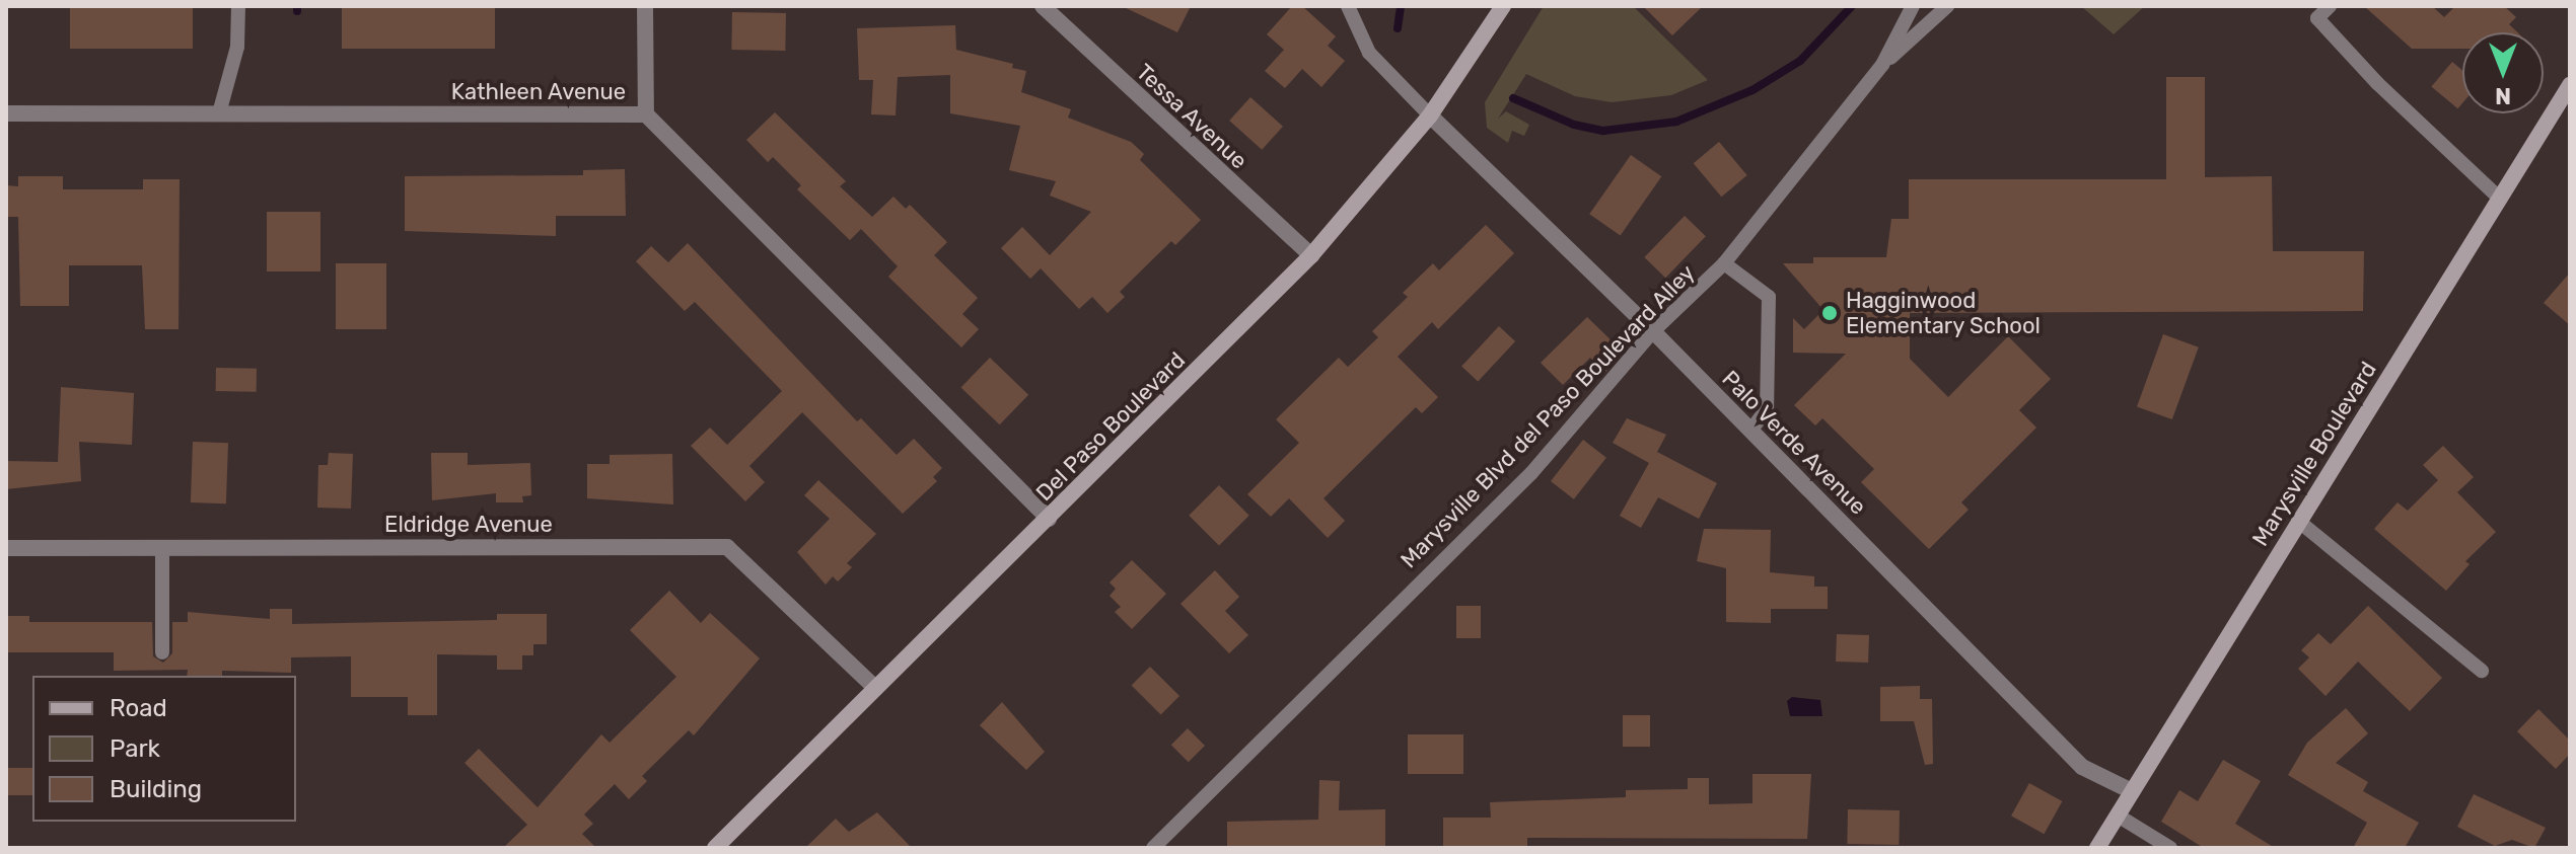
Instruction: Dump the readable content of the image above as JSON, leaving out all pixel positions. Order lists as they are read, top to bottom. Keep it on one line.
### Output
{"streets":{"main road":["Del Paso Boulevard","Marysville Boulevard"],"street":["Kathleen Avenue","Tessa Avenue","Palo Verde Avenue","Eldridge Avenue"],"lane":["Marysville Blvd del Paso Boulevard Alley"]},"crossings":[["Kathleen Avenue","Del Paso Boulevard"],["Tessa Avenue","Del Paso Boulevard"],["Marysville Blvd del Paso Boulevard Alley","Palo Verde Avenue"],["Del Paso Boulevard","Palo Verde Avenue"],["Del Paso Boulevard","Eldridge Avenue"],["Palo Verde Avenue","Marysville Boulevard"]],"places":["Hagginwood Elementary School"],"legend":["Road","Park","Building"],"north":"bottom"}
